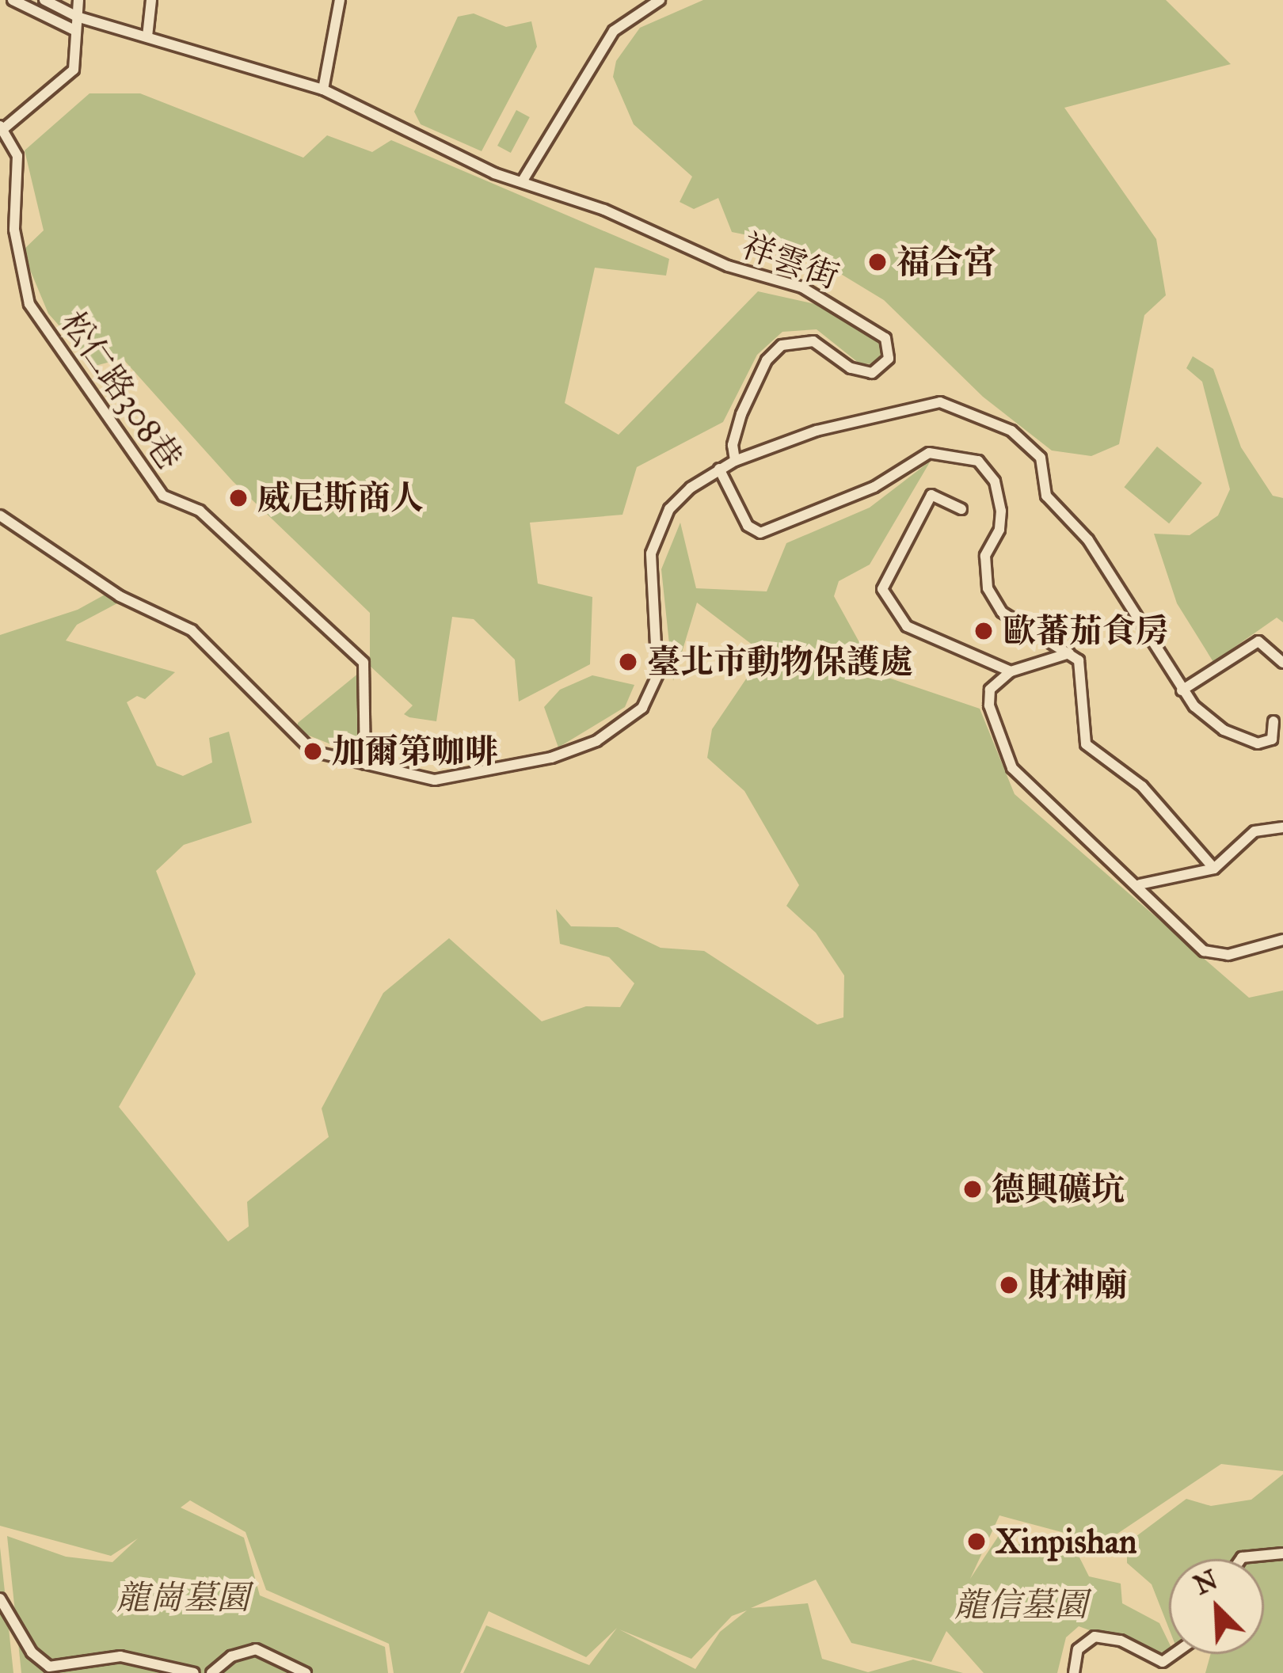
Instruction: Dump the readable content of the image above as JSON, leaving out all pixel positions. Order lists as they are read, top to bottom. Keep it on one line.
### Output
{"streets":{"street":["祥雲街","松仁路308巷"]},"parks":["龍崗墓園","龍信墓園"],"places":["福合宮","威尼斯商人","歐蕃茄食房","臺北市動物保護處","加爾第咖啡","德興礦坑","財神廟","Xinpishan"],"north":"top left"}
